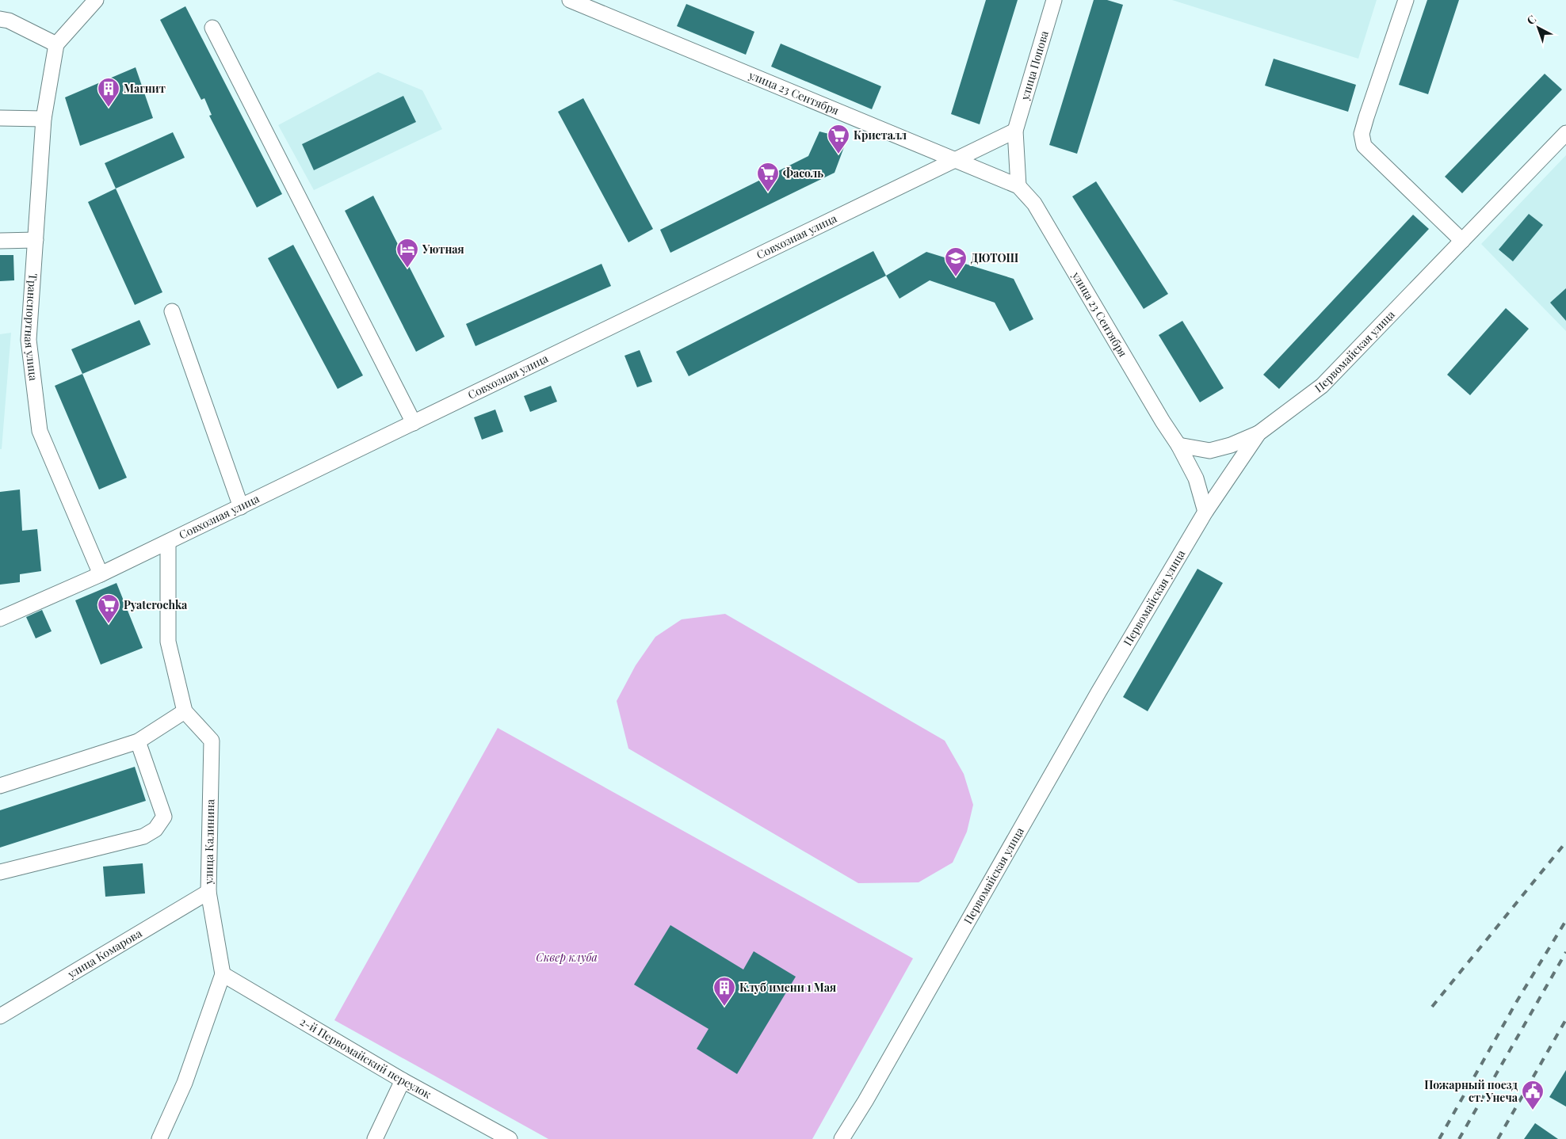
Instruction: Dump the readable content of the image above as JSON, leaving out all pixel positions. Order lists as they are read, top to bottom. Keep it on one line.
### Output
{"streets":{"street":["улица Попова","улица 23 Сентября","Совхозная улица","Транспортная улица","Первомайская улица","улица Калинина","улица Комарова","2-й Первомайский переулок"]},"crossings":[["улица Попова","Совхозная улица"],["улица 23 Сентября","Совхозная улица"],["улица 23 Сентября","Первомайская улица"],["Совхозная улица","Транспортная улица"],["Совхозная улица","улица Калинина"],["улица Калинина","улица Комарова"],["улица Калинина","2-й Первомайский переулок"]],"parks":["Сквер клуба"],"places":{"building":["Магнит","Клуб имени 1 Мая"],"supermarket":["Кристалл","Фасоль","Pyaterochka"],"hotel":["Уютная"],"school or university":["ДЮТОШ"],"public building":["Пожарный поезд ст. Унеча"]},"north":"top left"}
